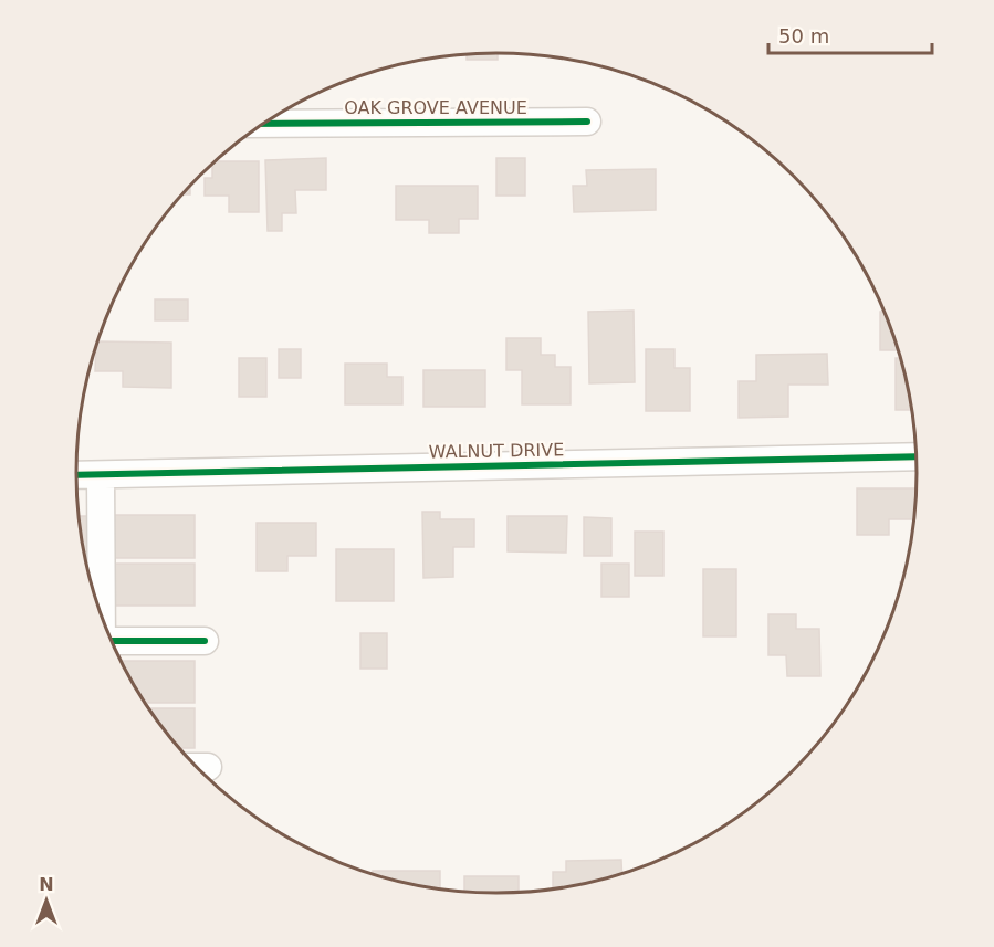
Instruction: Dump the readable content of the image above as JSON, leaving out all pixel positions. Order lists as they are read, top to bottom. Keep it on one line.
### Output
{"streets":{"street":["OAK GROVE AVENUE","WALNUT DRIVE"]},"scale_bar":"50 m","north":"top"}
